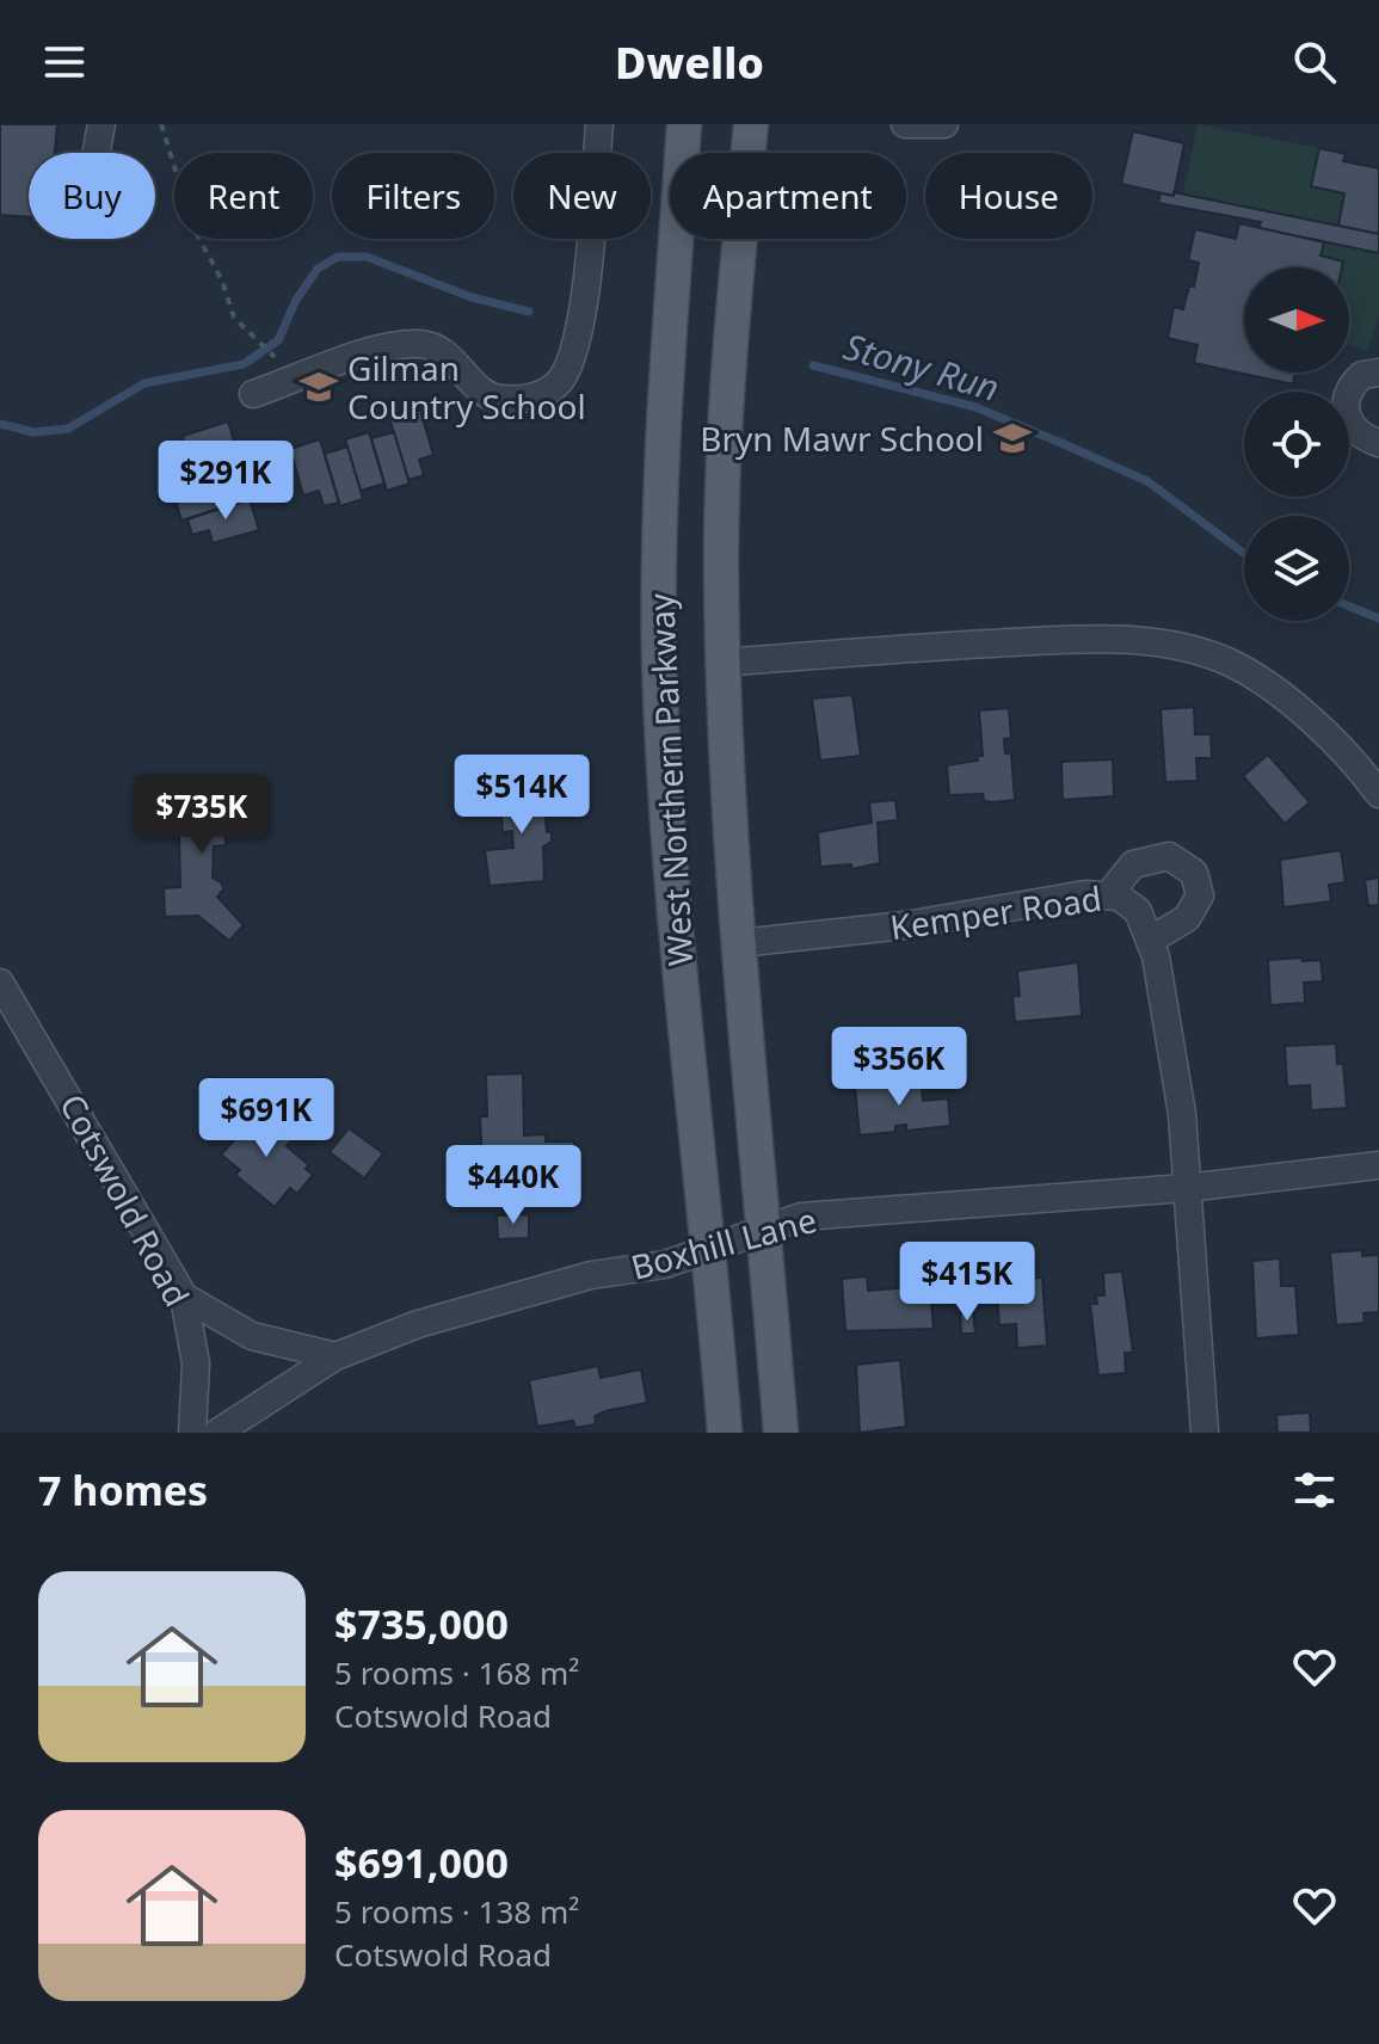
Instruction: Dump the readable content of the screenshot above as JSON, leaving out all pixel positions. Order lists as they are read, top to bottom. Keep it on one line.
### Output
{"streets":{"main road":["West Northern Parkway"],"street":["Kemper Road","Cotswold Road","Boxhill Lane"]},"crossings":[["West Northern Parkway","Kemper Road"],["West Northern Parkway","Boxhill Lane"],["Kemper Road","Boxhill Lane"]],"water":["Stony Run"],"places":{"school or university":["Gilman Country School","Bryn Mawr School"]},"north":"right","page":{"header":"Dwello","chip":["Buy","Rent","Filters","New","Apartment","House"],"price":["$291K","$514K","$735K","$356K","$691K","$440K","$415K"],"heading":"7 homes","list":[{"name":"$735,000","note":"5 rooms · 168 m² · Cotswold Road"},{"name":"$691,000","note":"5 rooms · 138 m² · Cotswold Road"}]}}
